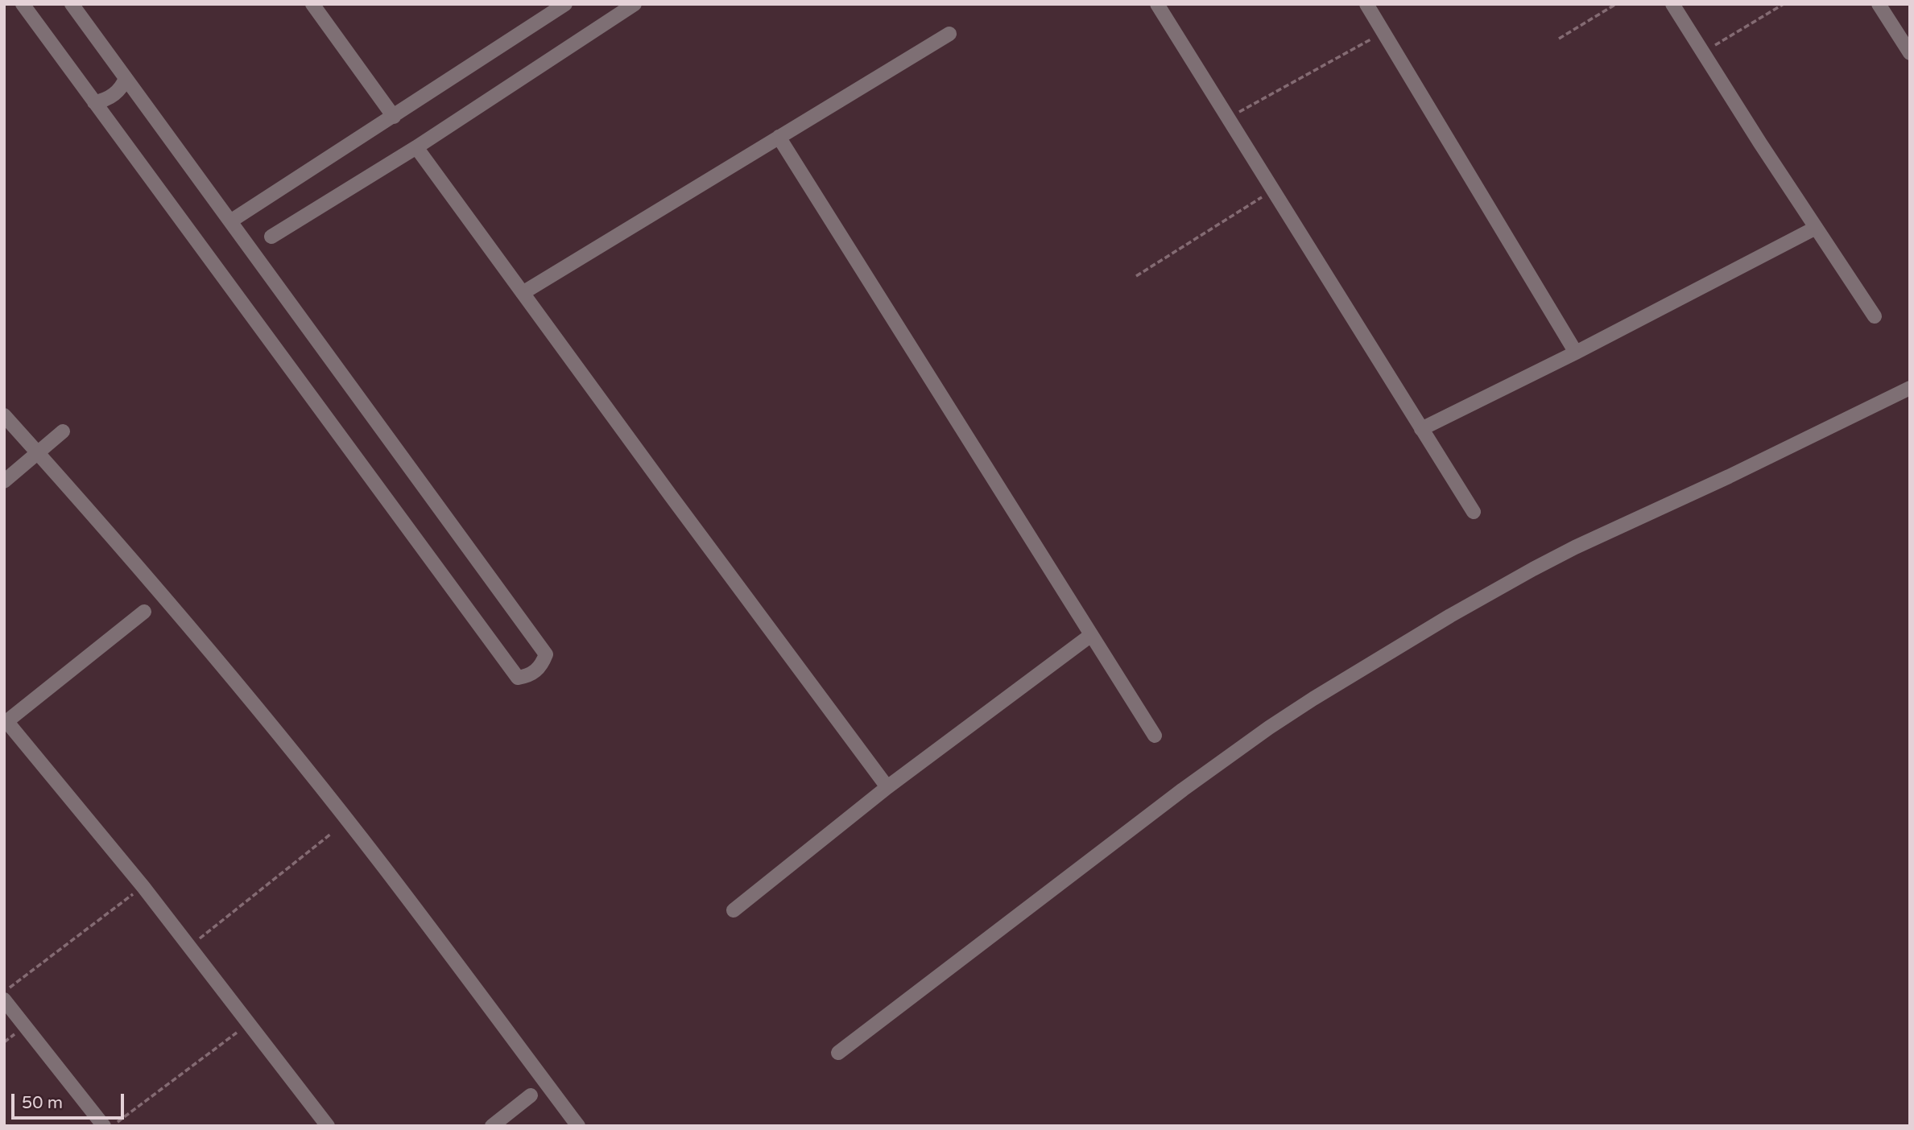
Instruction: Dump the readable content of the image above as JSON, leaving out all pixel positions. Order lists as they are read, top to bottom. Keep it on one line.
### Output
{"scale_bar":"50 m"}
